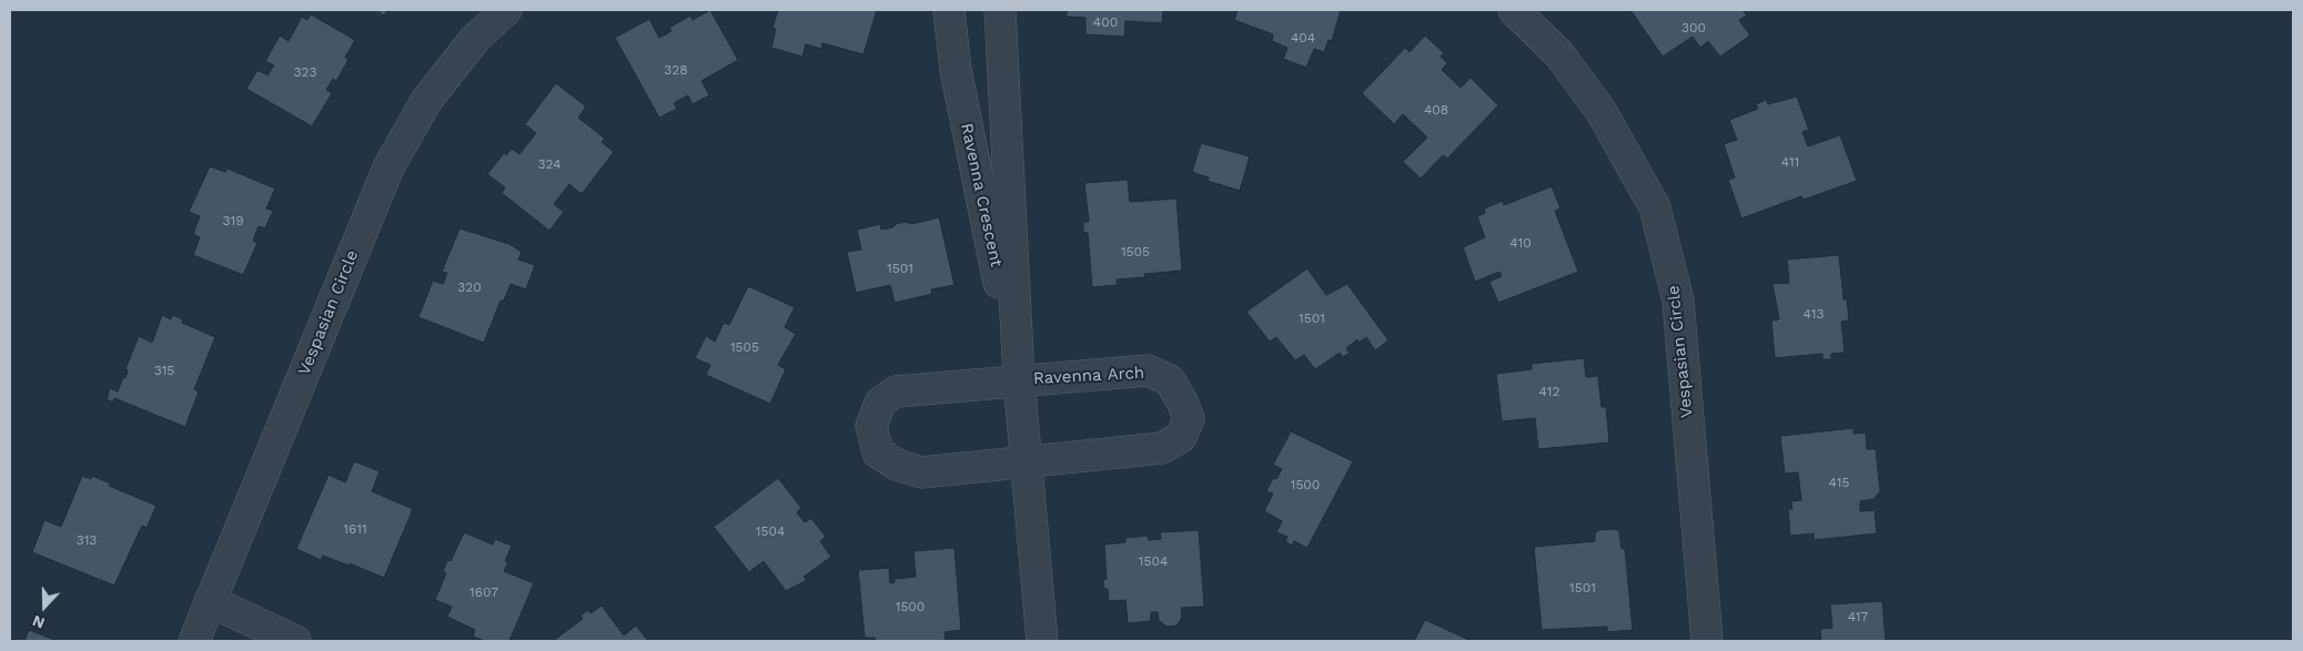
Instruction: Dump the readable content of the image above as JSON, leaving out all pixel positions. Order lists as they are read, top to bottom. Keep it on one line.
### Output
{"streets":{"street":["Ravenna Crescent","Vespasian Circle","Ravenna Arch"]},"crossings":[["Ravenna Crescent","Ravenna Arch"]],"house_numbers":["400","300","404","328","323","408","411","324","319","410","1505","1501","320","413","1501","1505","315","412","415","1500","1611","1504","313","1504","1501","1607","1500","417"],"north":"bottom"}
